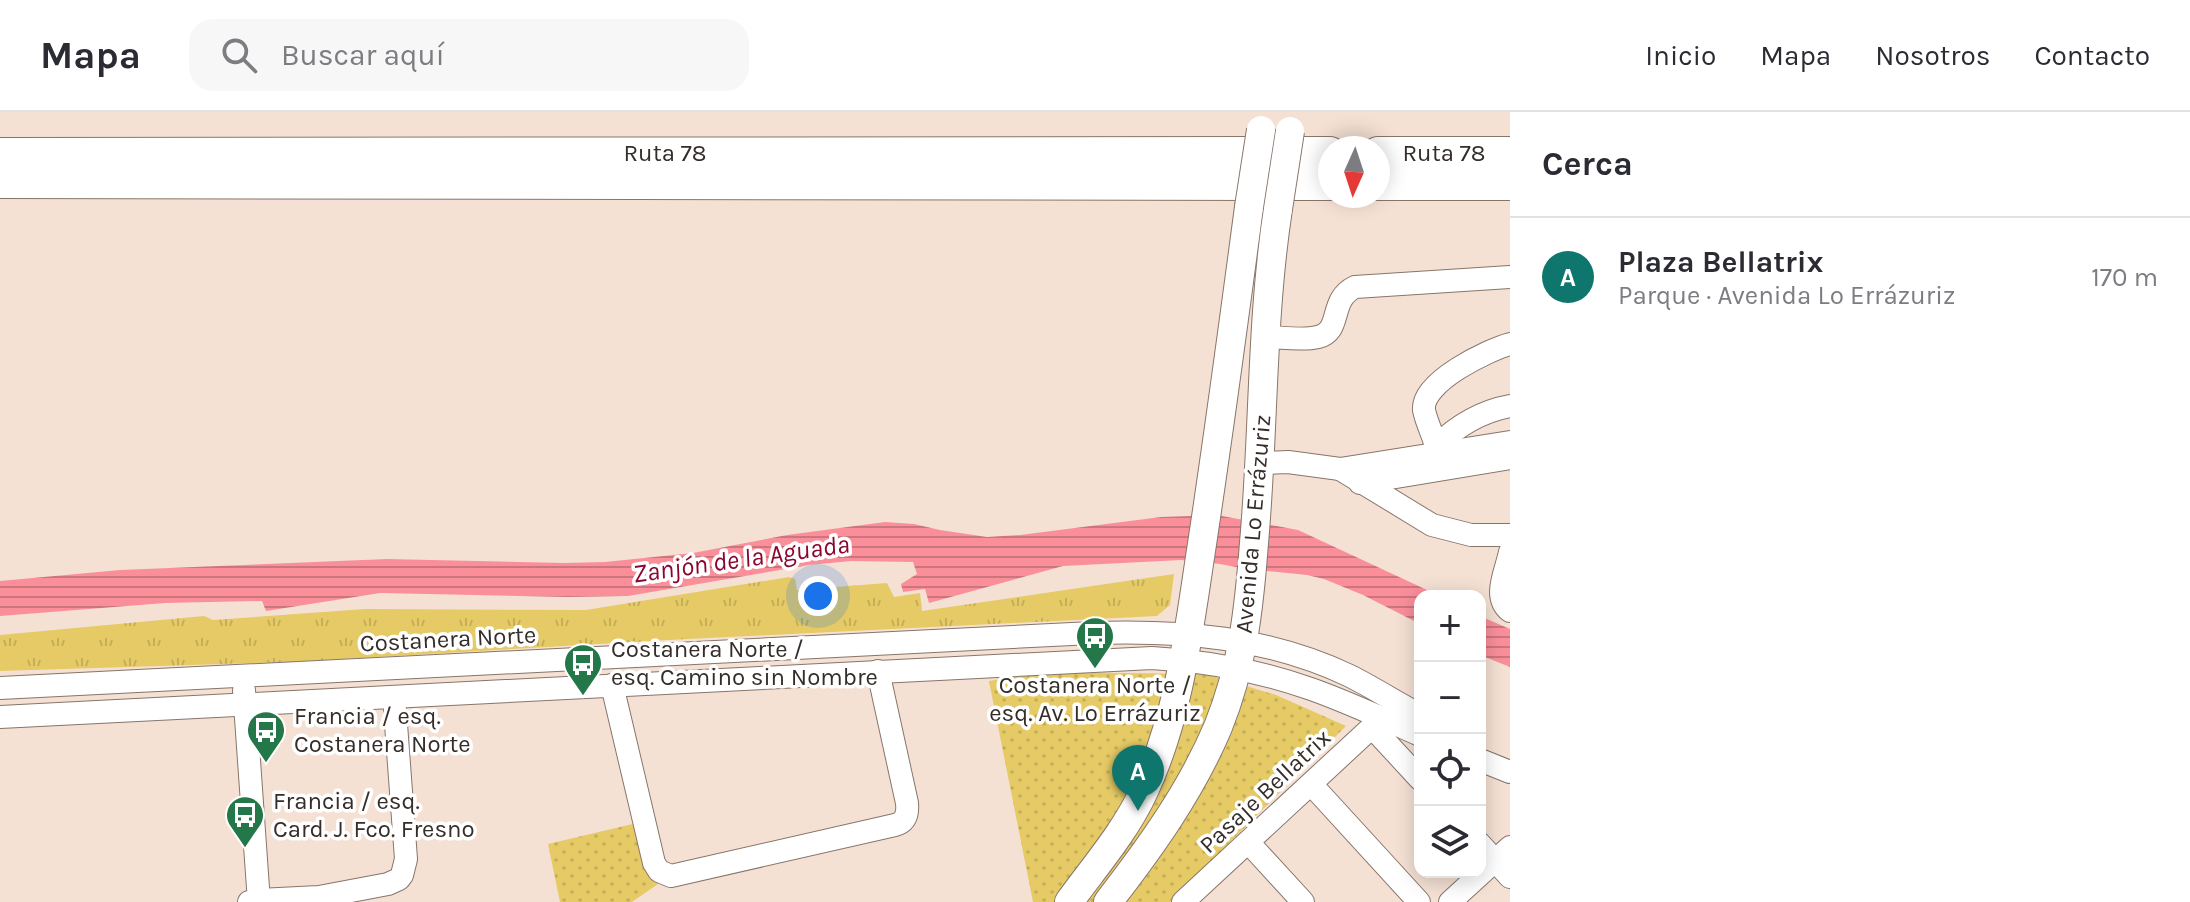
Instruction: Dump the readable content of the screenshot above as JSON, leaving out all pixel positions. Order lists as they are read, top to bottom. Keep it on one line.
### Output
{"streets":{"highway":["Ruta 78"],"main road":["Avenida Lo Errázuriz"],"street":["Costanera Norte","Pasaje Bellatrix"]},"crossings":[["Avenida Lo Errázuriz","Costanera Norte"]],"water":["Zanjón de la Aguada"],"places":{"bus stop":["Costanera Norte / esq. Av. Lo Errázuriz","Costanera Norte / esq. Camino sin Nombre","Francia / esq. Costanera Norte","Francia / esq. Card. J. Fco. Fresno"]},"north":"bottom","page":{"header":"Mapa","search":"Buscar aquí","nav":["Inicio","Mapa","Nosotros","Contacto"],"heading":"Cerca","list":[{"mark":"A","name":"Plaza Bellatrix","note":"Parque · Avenida Lo Errázuriz","value":"170 m"}],"map_buttons":["+","−"],"pins":"A"}}
